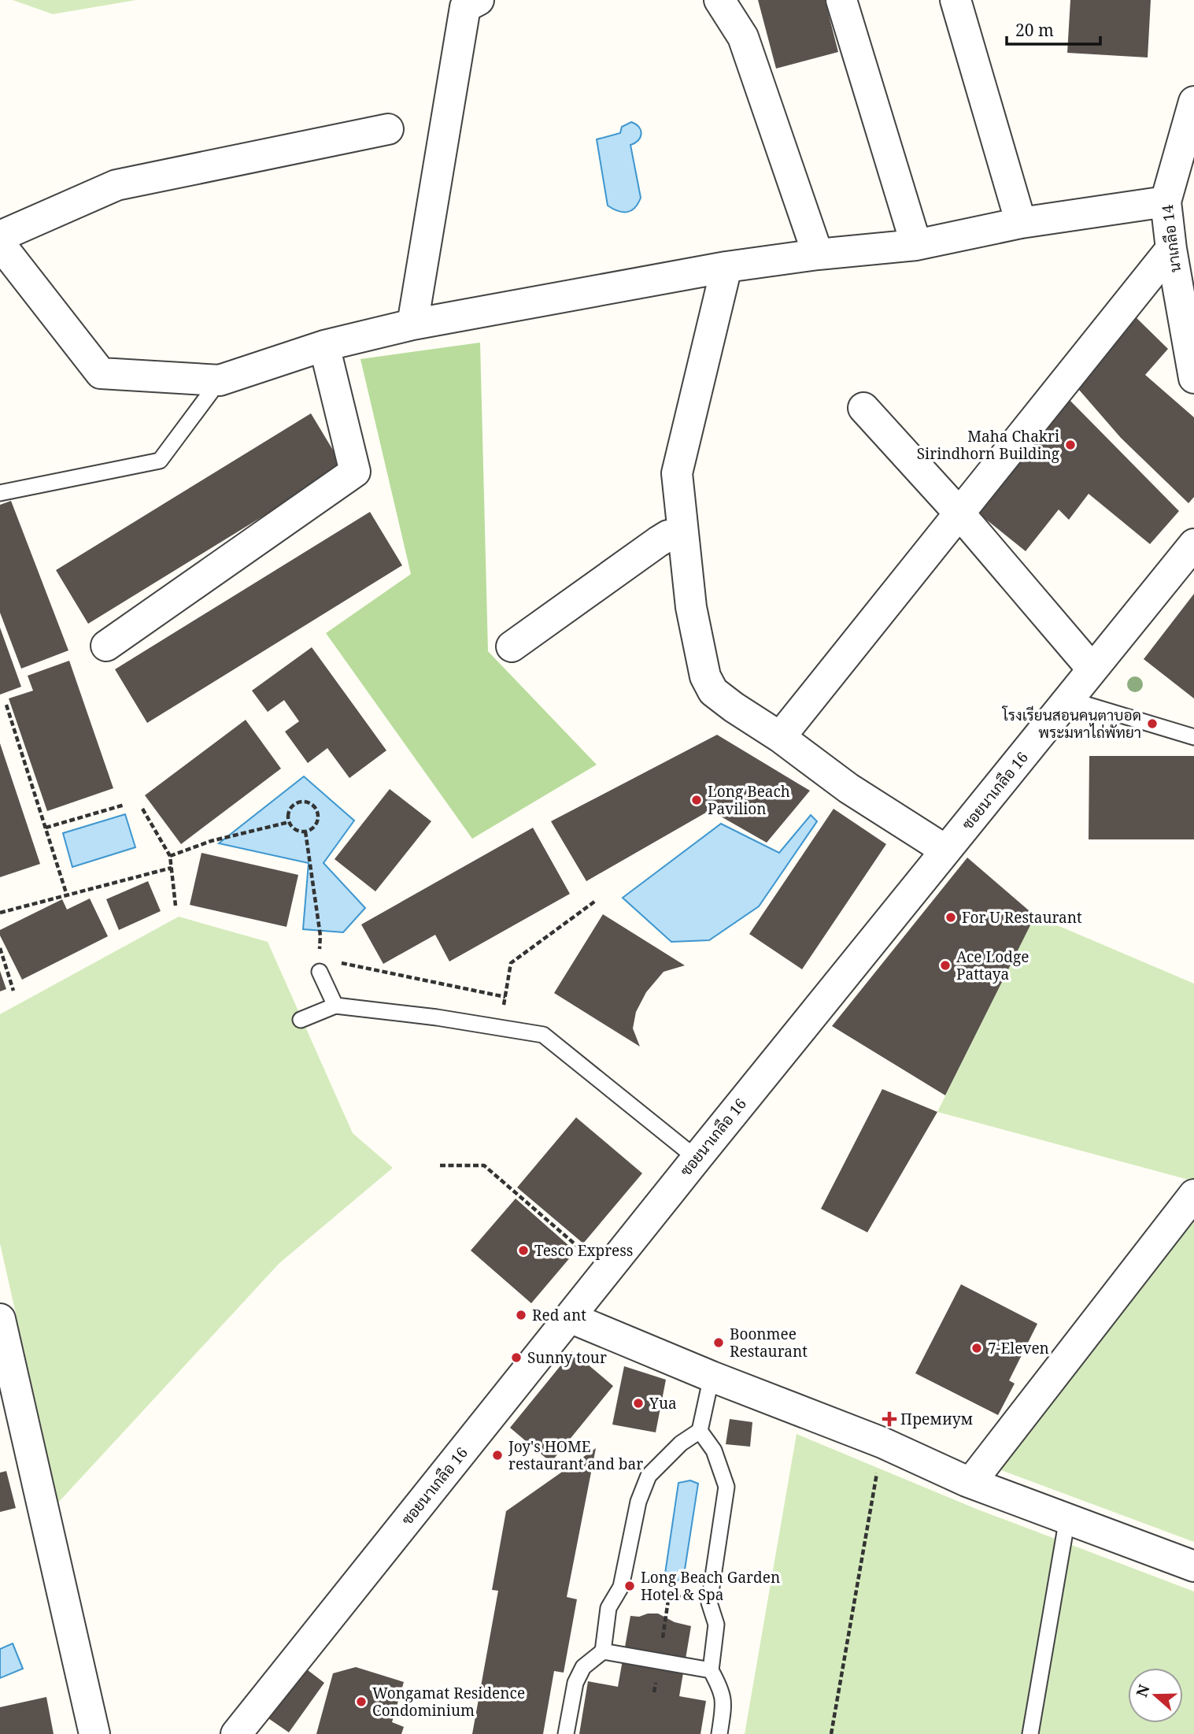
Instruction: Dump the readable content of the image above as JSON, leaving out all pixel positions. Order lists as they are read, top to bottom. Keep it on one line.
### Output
{"streets":{"street":["นาเกลือ 14","ซอยนาเกลือ 16"]},"places":{"other":["Maha Chakri Sirindhorn Building","โรงเรียนสอนคนตาบอด พระมหาไถ่พัทยา","Long Beach Pavilion","For U Restaurant","Ace Lodge Pattaya","Tesco Express","Red ant","Boonmee Restaurant","7-Eleven","Sunny tour","Yua","Joy's HOME restaurant and bar","Long Beach Garden Hotel & Spa","Wongamat Residence Condominium"],"health":["Премиум"]},"scale_bar":"20 m","north":"left"}
